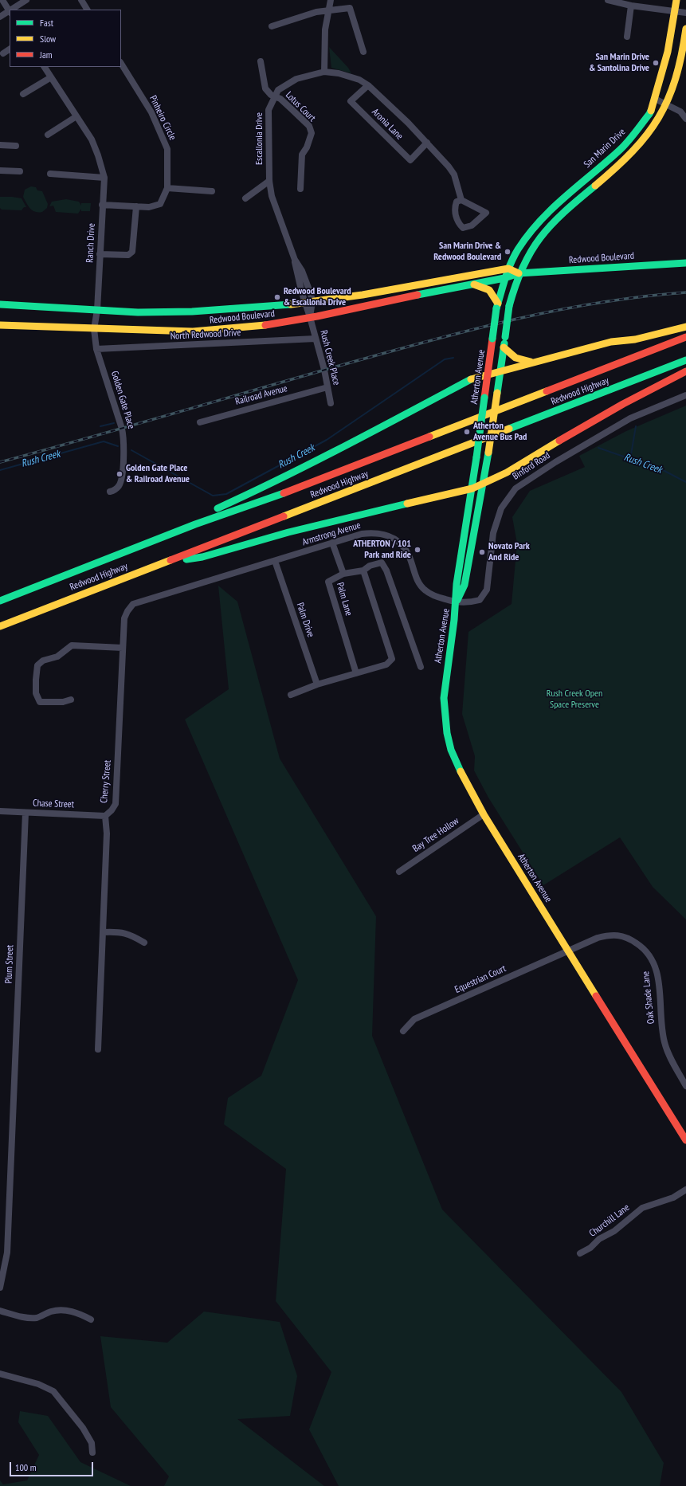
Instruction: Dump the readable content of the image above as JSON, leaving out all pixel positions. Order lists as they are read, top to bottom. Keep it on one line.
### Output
{"streets":{"main road":["San Marin Drive","Redwood Boulevard","Atherton Avenue","Redwood Highway"],"street":["Lotus Court","Pinheiro Circle","Aronia Lane","Escallonia Drive","Ranch Drive","North Redwood Drive","Rush Creek Place","Railroad Avenue","Golden Gate Place","Binford Road","Armstrong Avenue","Palm Lane","Palm Drive","Cherry Street","Chase Street","Bay Tree Hollow","Plum Street","Equestrian Court","Oak Shade Lane","Churchill Lane"]},"crossings":[["Lotus Court","Escallonia Drive"],["Pinheiro Circle","Ranch Drive"],["Aronia Lane","Escallonia Drive"],["Escallonia Drive","Redwood Boulevard"],["Escallonia Drive","Rush Creek Place"],["San Marin Drive","Redwood Boulevard"],["San Marin Drive","Atherton Avenue"],["Ranch Drive","Redwood Boulevard"],["Ranch Drive","Golden Gate Place"],["Redwood Boulevard","Rush Creek Place"],["Redwood Boulevard","Atherton Avenue"],["Redwood Boulevard","Golden Gate Place"],["North Redwood Drive","Rush Creek Place"],["North Redwood Drive","Golden Gate Place"],["Rush Creek Place","Railroad Avenue"],["Atherton Avenue","Binford Road"],["Atherton Avenue","Armstrong Avenue"],["Atherton Avenue","Bay Tree Hollow"],["Atherton Avenue","Equestrian Court"],["Atherton Avenue","Oak Shade Lane"],["Binford Road","Armstrong Avenue"],["Armstrong Avenue","Palm Drive"],["Armstrong Avenue","Cherry Street"],["Cherry Street","Chase Street"],["Chase Street","Plum Street"],["Equestrian Court","Oak Shade Lane"]],"water":["Rush Creek"],"parks":["Rush Creek Open Space Preserve"],"places":["San Marin Drive & Santolina Drive","San Marin Drive & Redwood Boulevard","Redwood Boulevard & Escallonia Drive","Atherton Avenue Bus Pad","Golden Gate Place & Railroad Avenue","ATHERTON / 101 Park and Ride","Novato Park And Ride"],"legend":["Fast","Slow","Jam"],"scale_bar":"100 m"}
